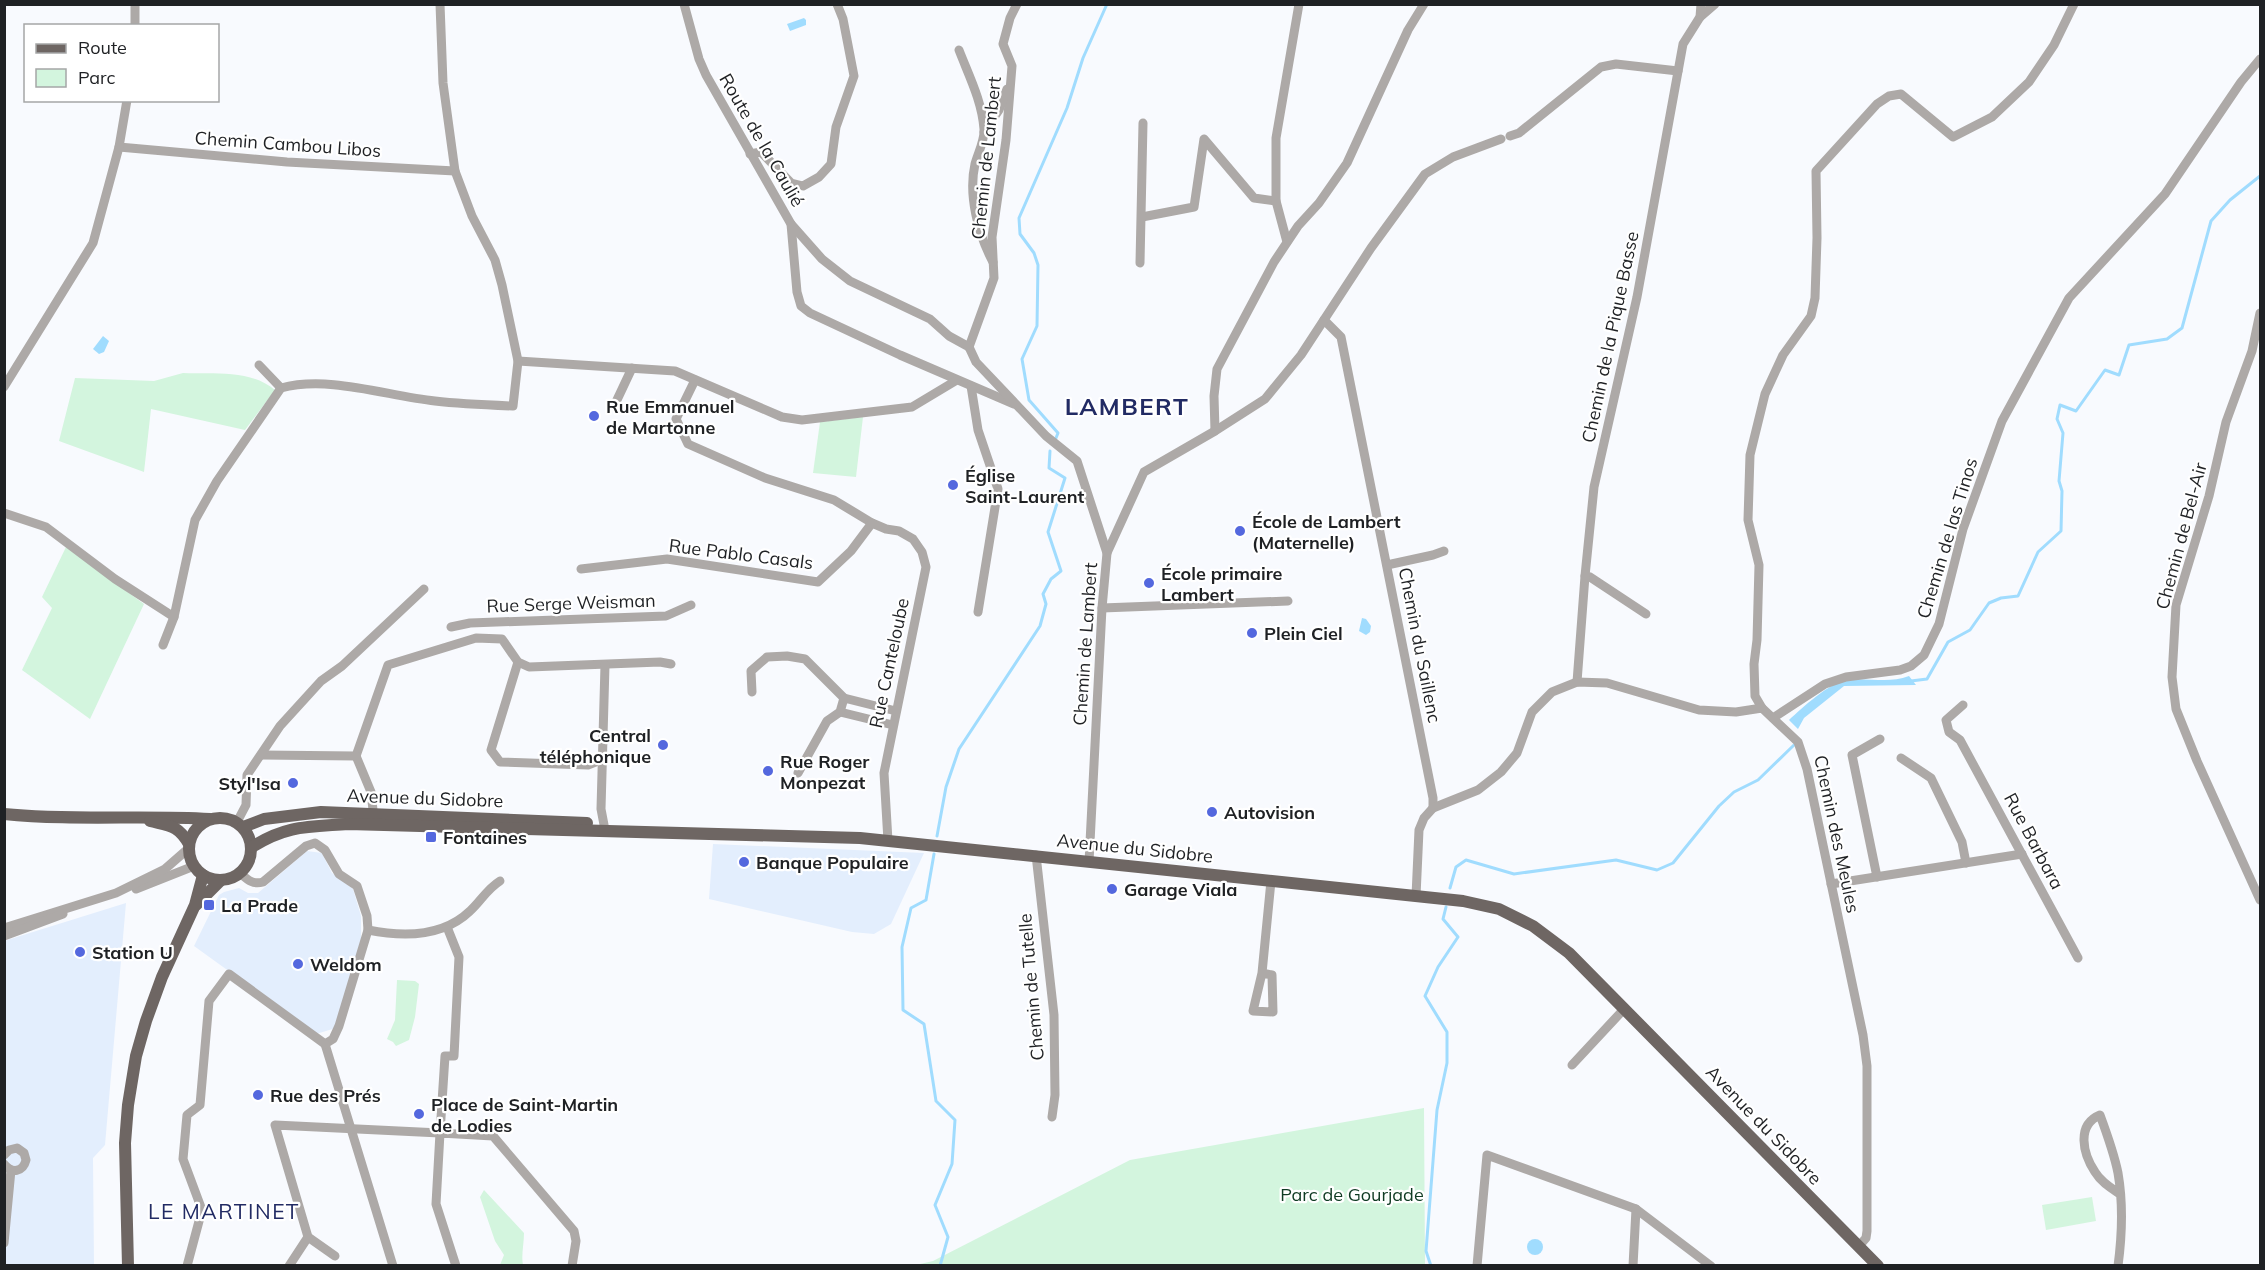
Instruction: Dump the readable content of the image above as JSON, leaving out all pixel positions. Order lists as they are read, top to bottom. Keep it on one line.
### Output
{"streets":{"main road":["Avenue du Sidobre"],"street":["Route de la Caulié","Chemin Cambou Libos","Chemin de Lambert","Chemin de la Pique Basse","Chemin de Bel-Air","Chemin de las Tinos","Rue Pablo Casals","Rue Serge Weisman","Chemin du Saillenc","Rue Canteloube","Chemin des Meules","Rue Barbara","Chemin de Tutelle"]},"crossings":[["Route de la Caulié","Chemin de Lambert"],["Chemin de Lambert","Avenue du Sidobre"],["Chemin de las Tinos","Chemin des Meules"],["Rue Pablo Casals","Rue Canteloube"],["Rue Canteloube","Avenue du Sidobre"],["Avenue du Sidobre","Chemin des Meules"],["Avenue du Sidobre","Chemin de Tutelle"]],"districts":["LAMBERT","LE MARTINET"],"parks":["Parc de Gourjade"],"places":{"other":["Rue Emmanuel de Martonne","Église Saint-Laurent","École de Lambert (Maternelle)","École primaire Lambert","Plein Ciel","Central téléphonique","Rue Roger Monpezat","Styl'Isa","Autovision","Banque Populaire","Garage Viala","Station U","Weldom","Rue des Prés","Place de Saint-Martin de Lodies"],"transit":["Fontaines","La Prade"]},"legend":["Route","Parc"]}
